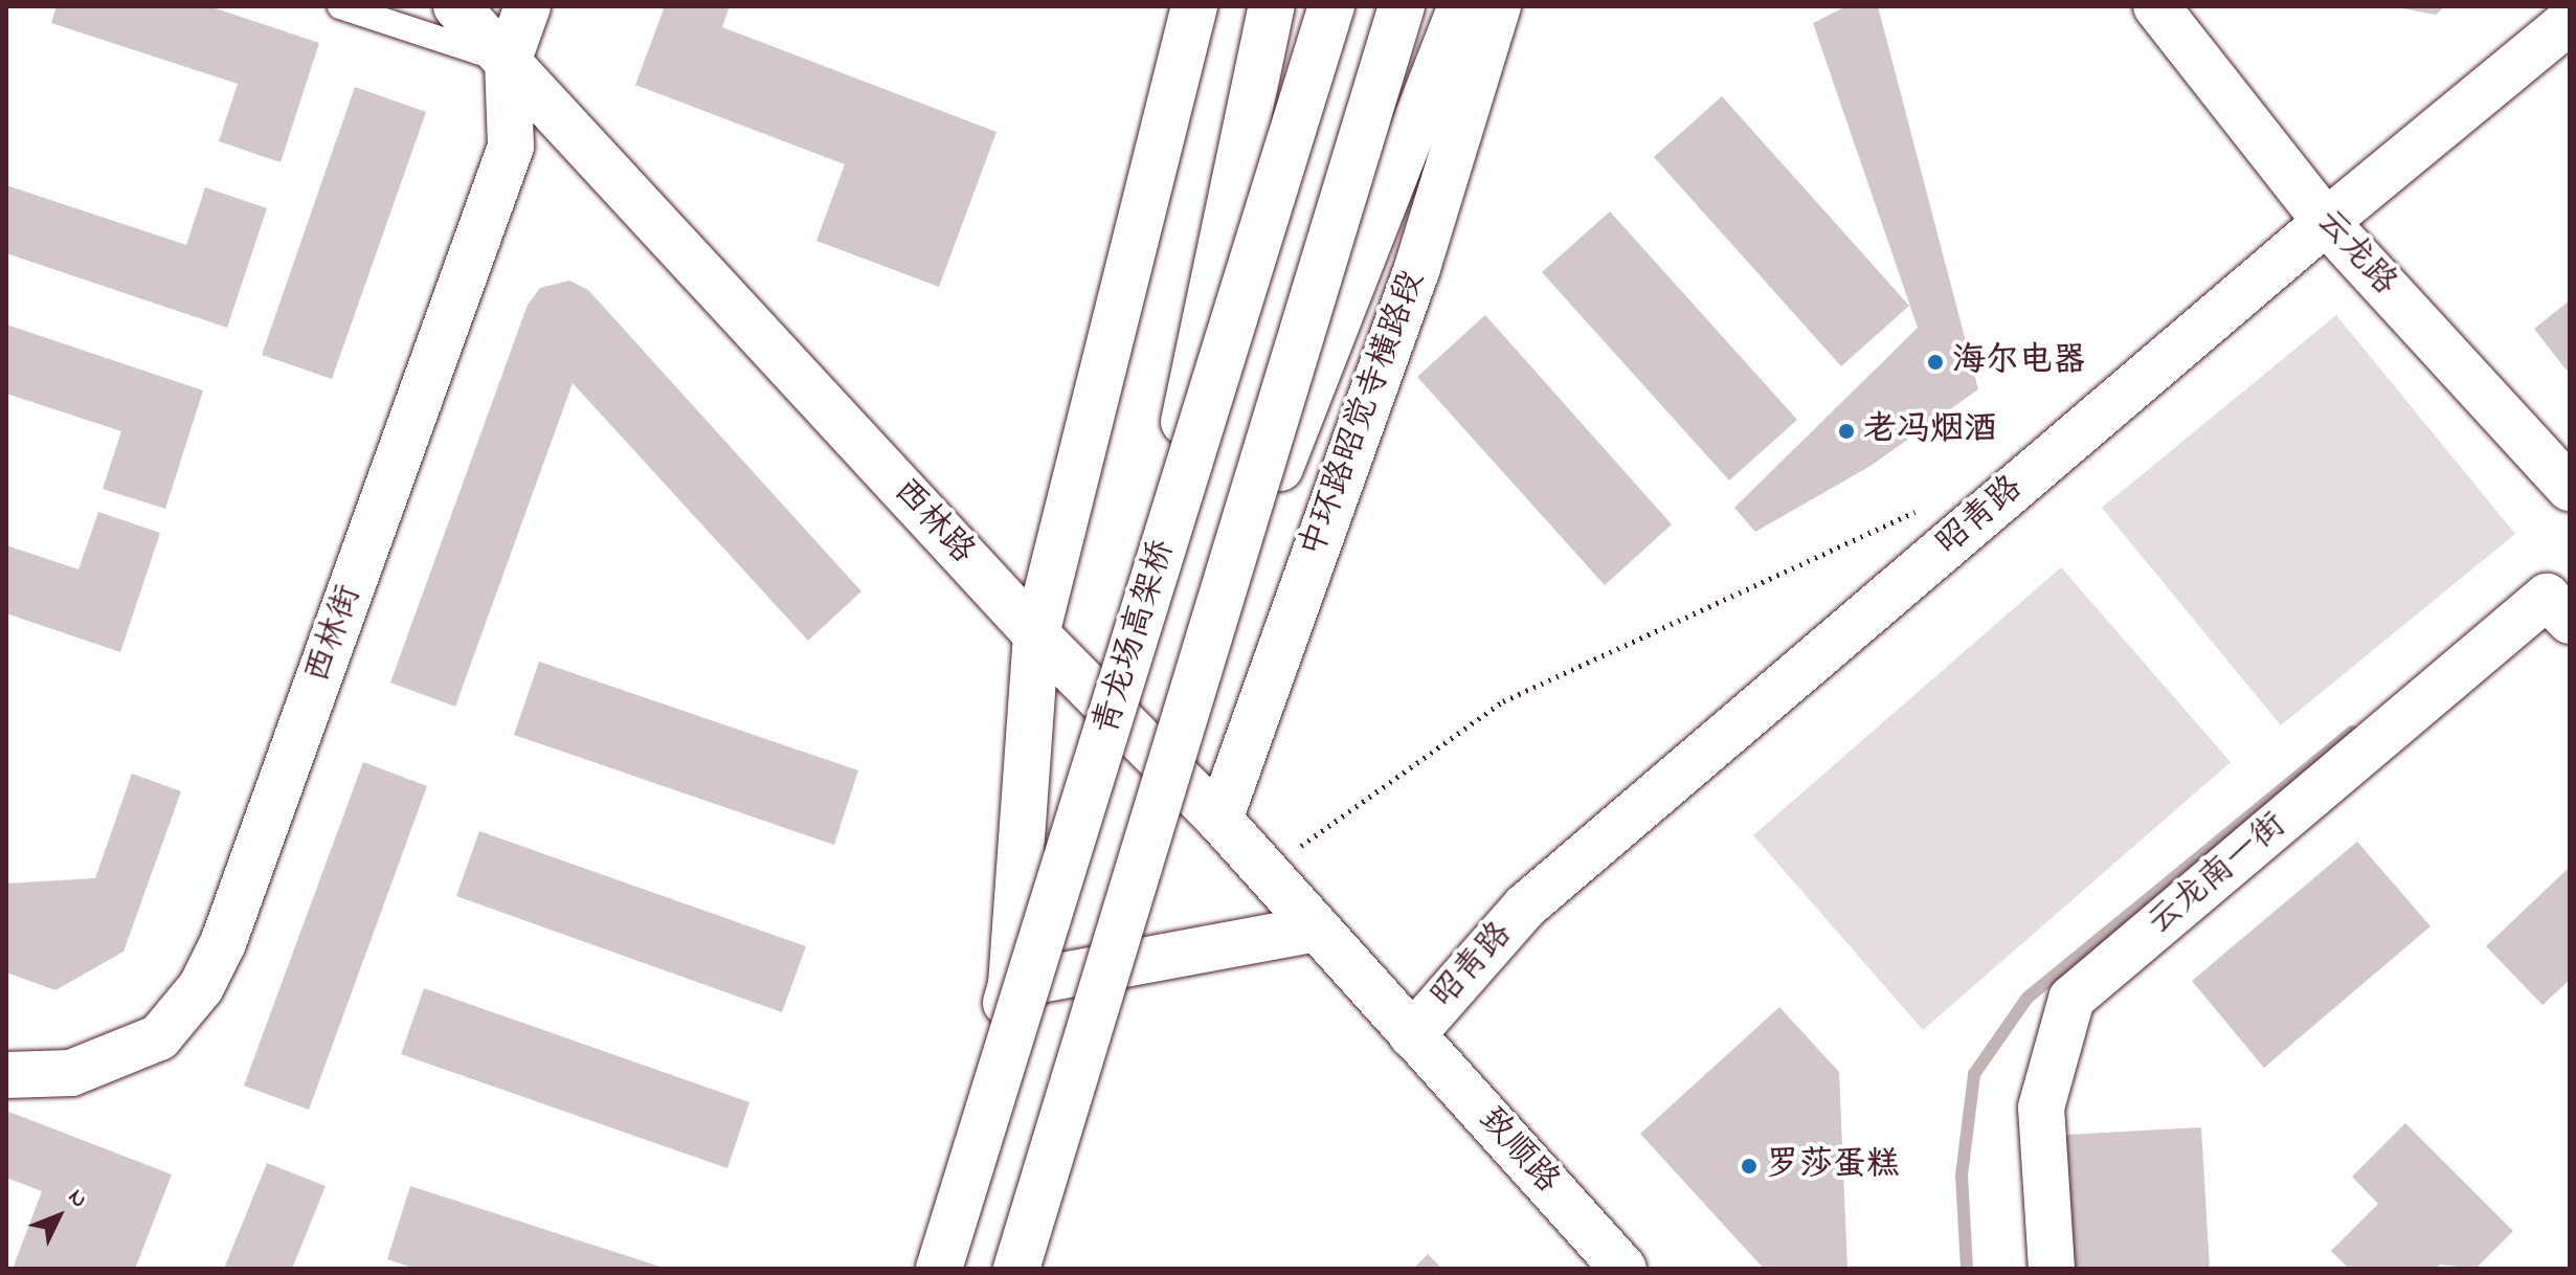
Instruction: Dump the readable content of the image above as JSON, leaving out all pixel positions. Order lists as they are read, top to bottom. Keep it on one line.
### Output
{"streets":{"main road":["云龙路","中环路昭觉寺横路段","昭青路","西林路","西林街","青龙场高架桥","云龙南一街","致顺路"]},"crossings":[["云龙路","昭青路"],["中环路昭觉寺横路段","西林路"],["昭青路","西林路"],["昭青路","致顺路"],["西林路","西林街"],["西林路","致顺路"]],"places":["海尔电器","老冯烟酒","罗莎蛋糕"],"north":"top right"}
